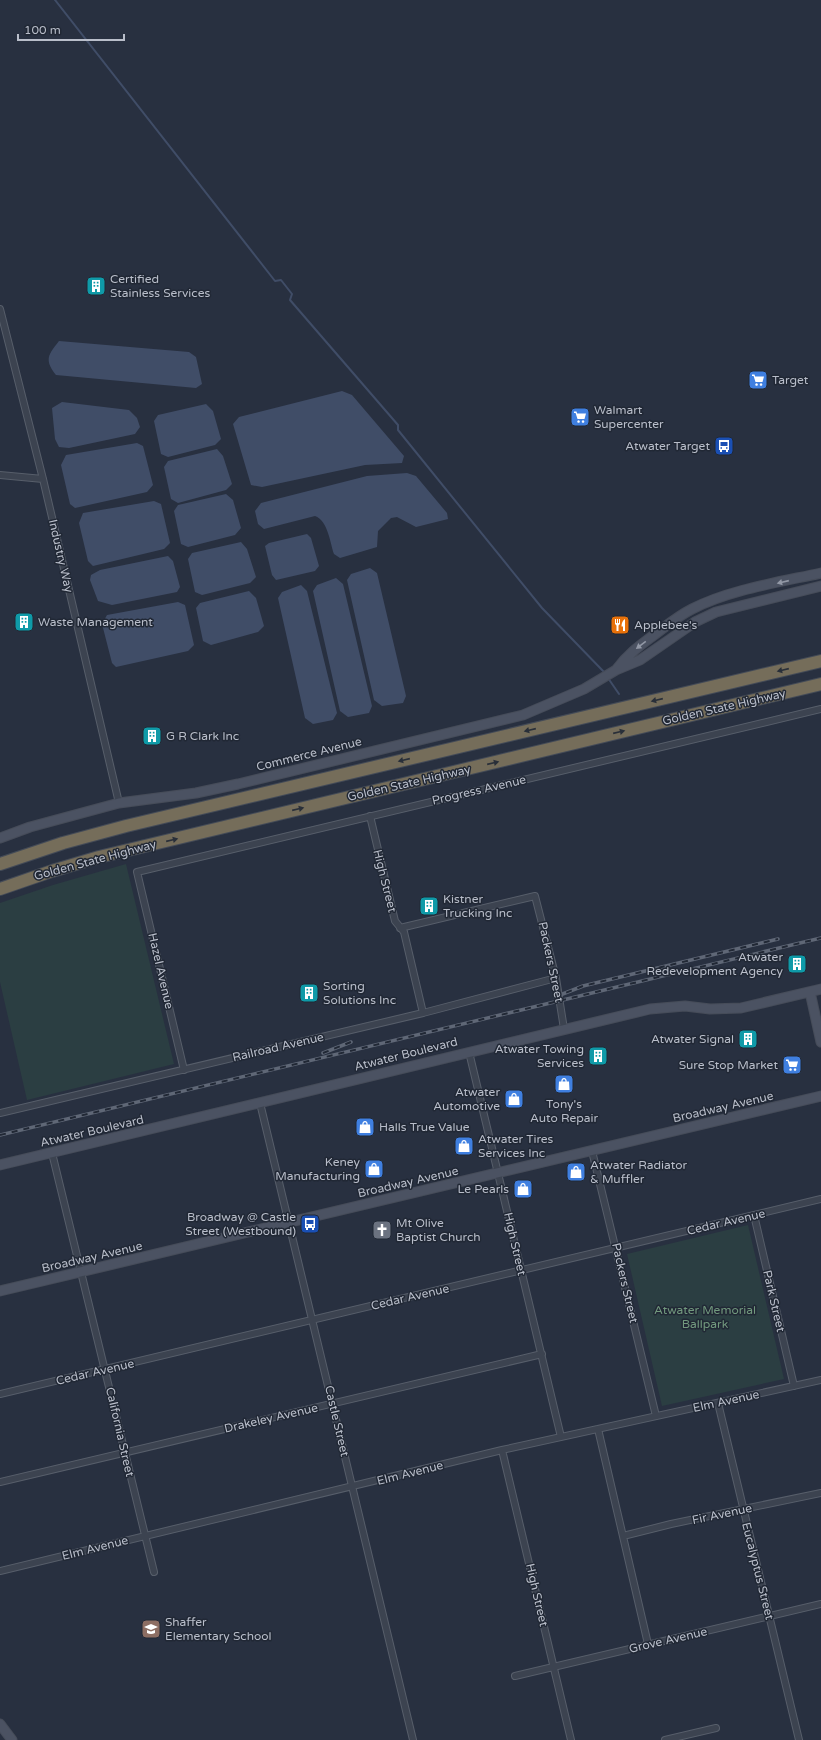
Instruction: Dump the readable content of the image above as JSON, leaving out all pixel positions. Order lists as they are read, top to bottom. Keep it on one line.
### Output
{"streets":{"highway":["Golden State Highway"],"street":["Industry Way","Commerce Avenue","Progress Avenue","High Street","Packers Street","Hazel Avenue","Railroad Avenue","Atwater Boulevard","Broadway Avenue","Cedar Avenue","Park Street","Elm Avenue","Drakeley Avenue","Castle Street","California Street","Fir Avenue","Eucalyptus Street","Grove Avenue"]},"crossings":[["Industry Way","Commerce Avenue"],["Progress Avenue","High Street"],["Progress Avenue","Hazel Avenue"],["High Street","Packers Street"],["High Street","Railroad Avenue"],["High Street","Atwater Boulevard"],["High Street","Broadway Avenue"],["High Street","Cedar Avenue"],["High Street","Elm Avenue"],["High Street","Drakeley Avenue"],["High Street","Grove Avenue"],["Packers Street","Railroad Avenue"],["Packers Street","Atwater Boulevard"],["Packers Street","Broadway Avenue"],["Packers Street","Cedar Avenue"],["Packers Street","Elm Avenue"],["Hazel Avenue","Railroad Avenue"],["Atwater Boulevard","Castle Street"],["Atwater Boulevard","California Street"],["Broadway Avenue","Castle Street"],["Broadway Avenue","California Street"],["Cedar Avenue","Park Street"],["Cedar Avenue","Castle Street"],["Cedar Avenue","California Street"],["Park Street","Elm Avenue"],["Elm Avenue","Castle Street"],["Elm Avenue","California Street"],["Elm Avenue","Eucalyptus Street"],["Drakeley Avenue","Castle Street"],["Drakeley Avenue","California Street"],["Fir Avenue","Eucalyptus Street"],["Eucalyptus Street","Grove Avenue"]],"parks":["Atwater Memorial Ballpark"],"places":{"building":["Certified Stainless Services","Waste Management","G R Clark Inc","Kistner Trucking Inc","Atwater Redevelopment Agency","Sorting Solutions Inc","Atwater Signal","Atwater Towing Services"],"supermarket":["Target","Walmart Supercenter","Sure Stop Market"],"bus stop":["Atwater Target","Broadway @ Castle Street (Westbound)"],"restaurant":["Applebee's"],"shop":["Tony's Auto Repair","Atwater Automotive","Halls True Value","Atwater Tires Services Inc","Keney Manufacturing","Atwater Radiator & Muffler","Le Pearls"],"church":["Mt Olive Baptist Church"],"school or university":["Shaffer Elementary School"]},"scale_bar":"100 m"}
